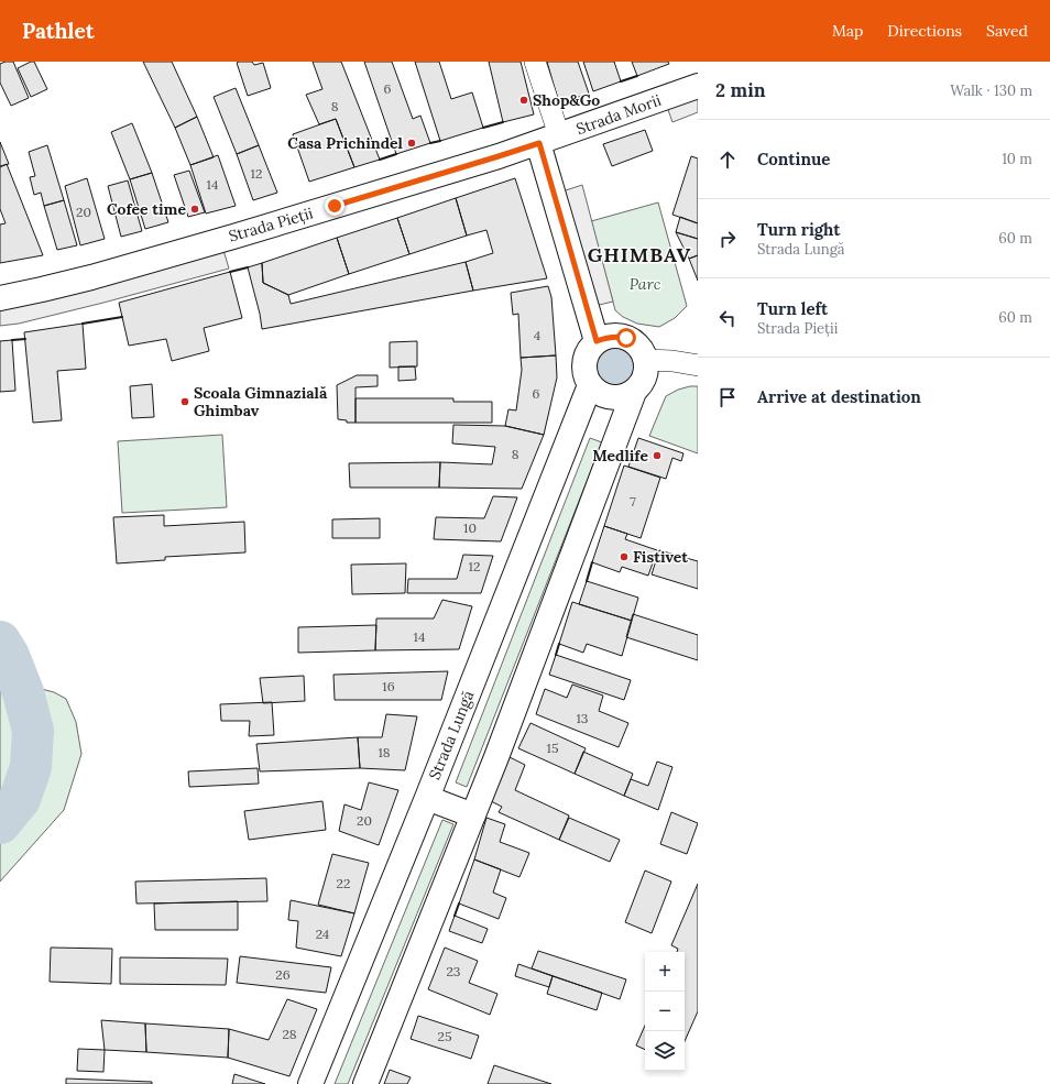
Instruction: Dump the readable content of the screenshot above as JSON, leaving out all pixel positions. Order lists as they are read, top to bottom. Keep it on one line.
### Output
{"streets":{"street":["Strada Morii","Strada Pieții","Strada Lungă"]},"crossings":[["Strada Morii","Strada Pieții"]],"districts":["GHIMBAV"],"parks":["Parc"],"places":["Shop&Go","Casa Prichindel","Cofee time","Scoala Gimnazială Ghimbav","Medlife","Fistivet"],"house_numbers":["6","8","12","14","20","4","6","8","7","10","12","14","16","13","15","18","20","22","24","23","26","28","25"],"page":{"header":"Pathlet","nav":["Map","Directions","Saved"],"heading":["2 min","Walk · 130 m"],"list":[["Continue","10 m"],["Turn right","Strada Lungă","60 m"],["Turn left","Strada Pieții","60 m"],"Arrive at destination"],"map_buttons":["+","−"]}}
